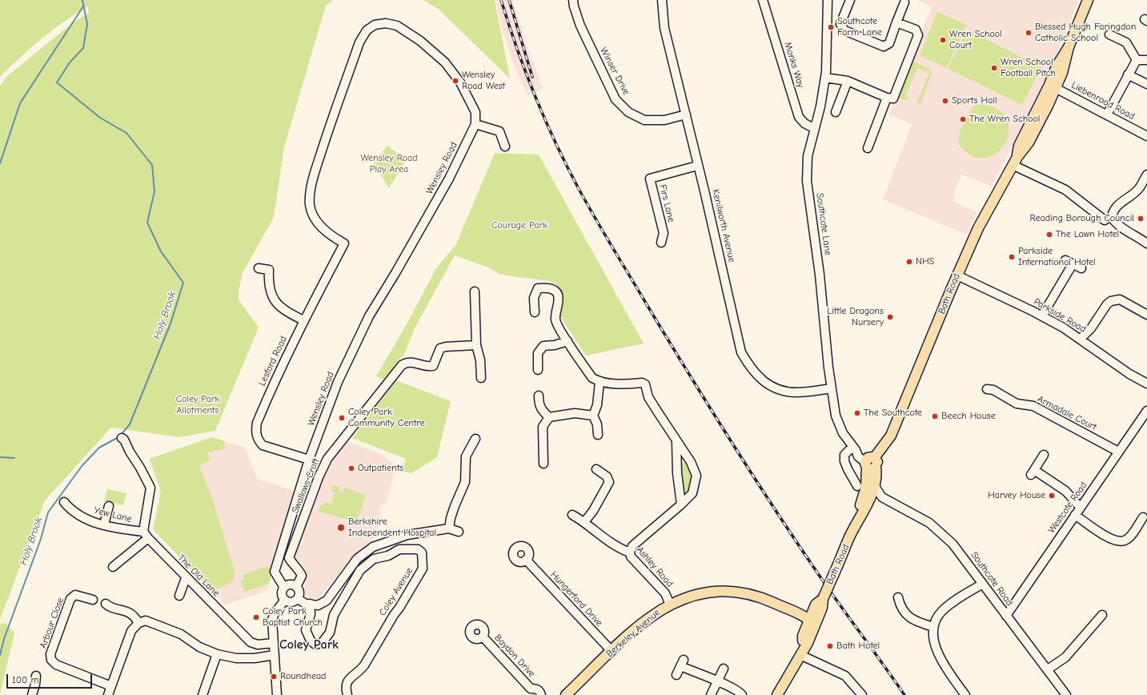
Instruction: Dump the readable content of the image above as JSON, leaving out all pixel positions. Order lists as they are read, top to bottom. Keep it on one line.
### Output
{"streets":{"main road":["Bath Road","Berkeley Avenue"],"street":["Monks Way","Winser Drive","Liebenrood Road","Wensley Road","Firs Lane","Southcote Lane","Kenilworth Avenue","Parkside Road","Lesford Road","Armadale Court","Swallows Croft","Westcote Road","Yew Lane","Ashley Road","The Old Lane","Southcote Road","Coley Avenue","Hungerford Drive","Arbour Close","Baydon Drive"]},"crossings":[["Monks Way","Southcote Lane"],["Winser Drive","Kenilworth Avenue"],["Liebenrood Road","Bath Road"],["Wensley Road","Lesford Road"],["Wensley Road","Swallows Croft"],["Firs Lane","Kenilworth Avenue"],["Southcote Lane","Kenilworth Avenue"],["Southcote Lane","Bath Road"],["Bath Road","Parkside Road"],["Bath Road","Southcote Road"],["Bath Road","Berkeley Avenue"],["Armadale Court","Westcote Road"],["Westcote Road","Southcote Road"],["Yew Lane","The Old Lane"],["Ashley Road","Berkeley Avenue"],["Hungerford Drive","Berkeley Avenue"]],"districts":["Coley Park"],"water":["Holy Brook"],"parks":["Wensley Road Play Area","Courage Park","Coley Park Allotments"],"places":["Southcote Farm Lane","Blessed Hugh Faringdon Catholic School","Wren School Court","Wren School Football Pitch","Wensley Road West","Sports Hall","The Wren School","Reading Borough Council","The Lawn Hotel","Parkside International Hotel","NHS","Little Dragons Nursery","The Southcote","Beech House","Coley Park Community Centre","Outpatients","Harvey House","Berkshire Independent Hospital","Coley Park Baptist Church","Bath Hotel","Roundhead"],"scale_bar":"100 m"}
